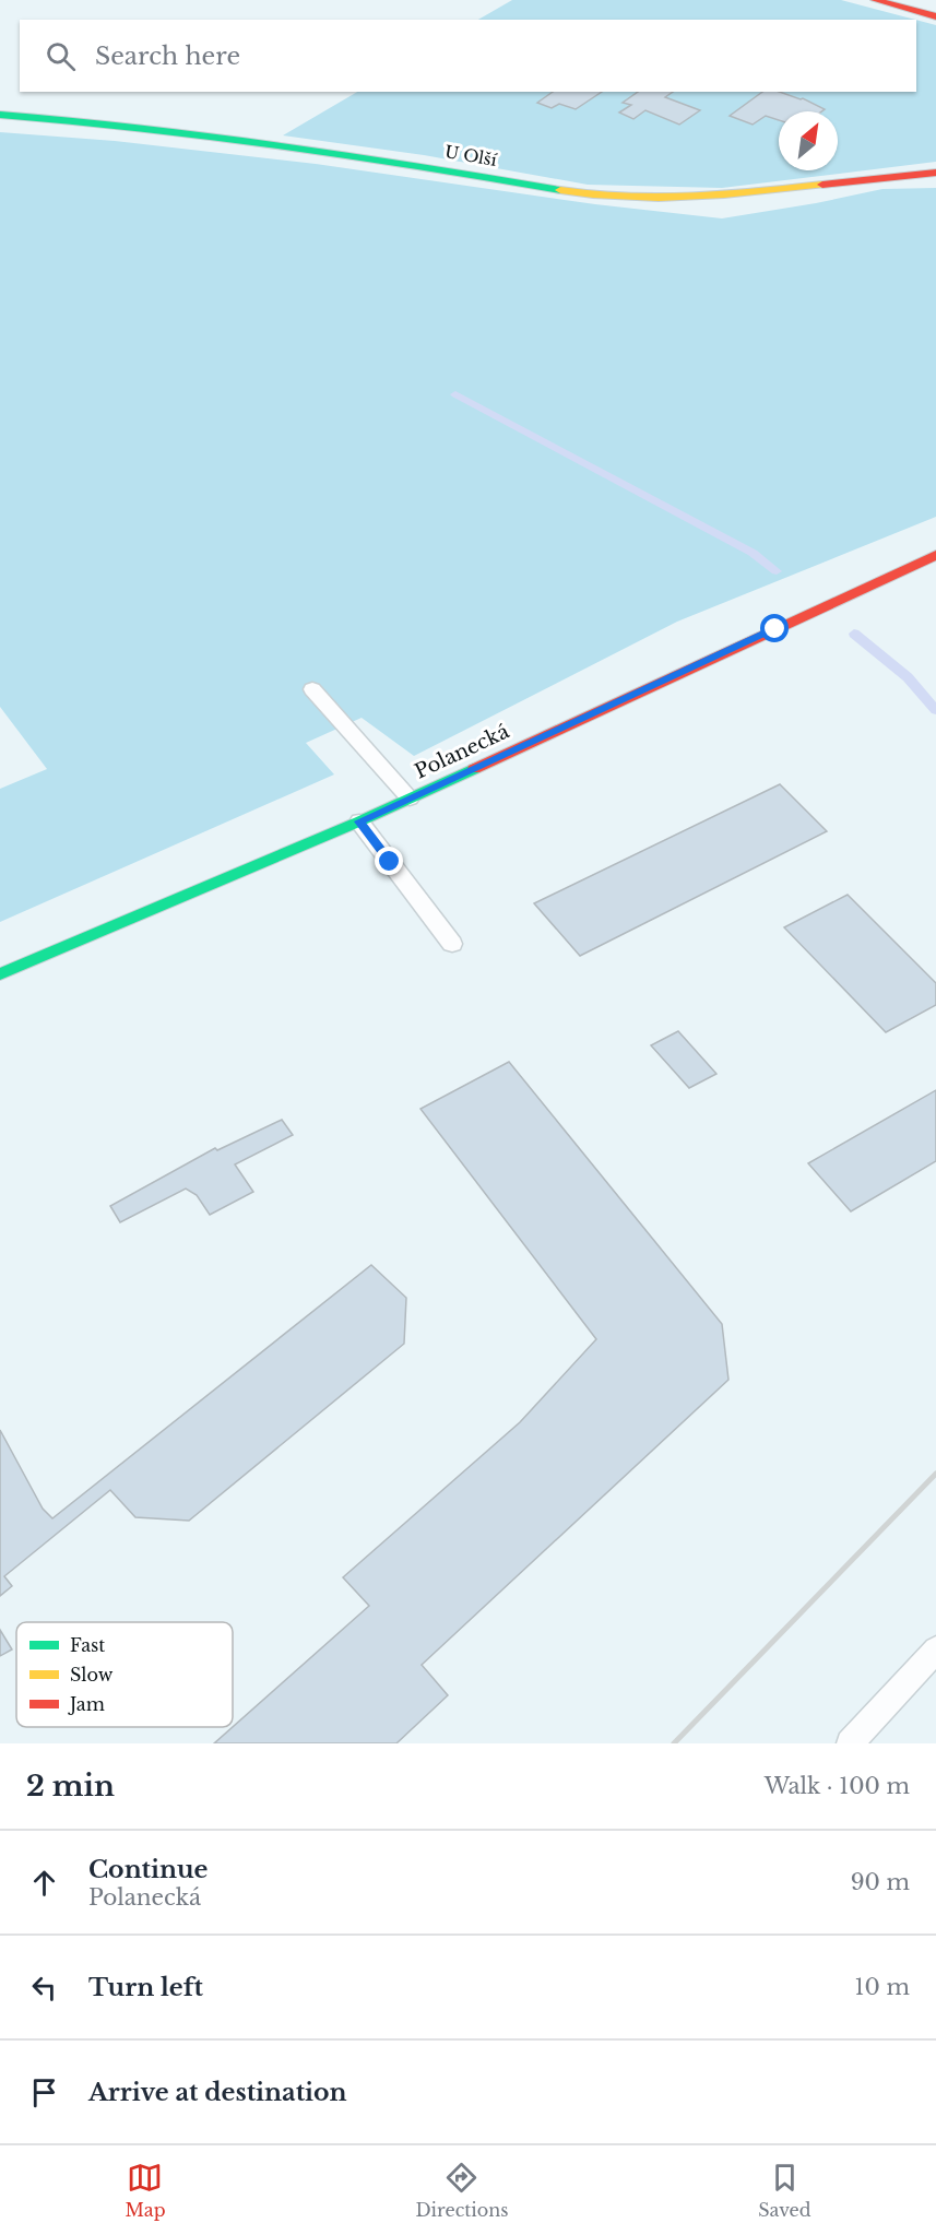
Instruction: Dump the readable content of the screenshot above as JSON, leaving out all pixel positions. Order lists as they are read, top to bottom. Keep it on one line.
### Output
{"streets":{"street":["U Olší","Polanecká"]},"legend":["Fast","Slow","Jam"],"north":"top right","page":{"search":"Search here","heading":["2 min","Walk · 100 m"],"list":[["Continue","Polanecká","90 m"],["Turn left","10 m"],"Arrive at destination"],"nav":["Map","Directions","Saved"]}}
